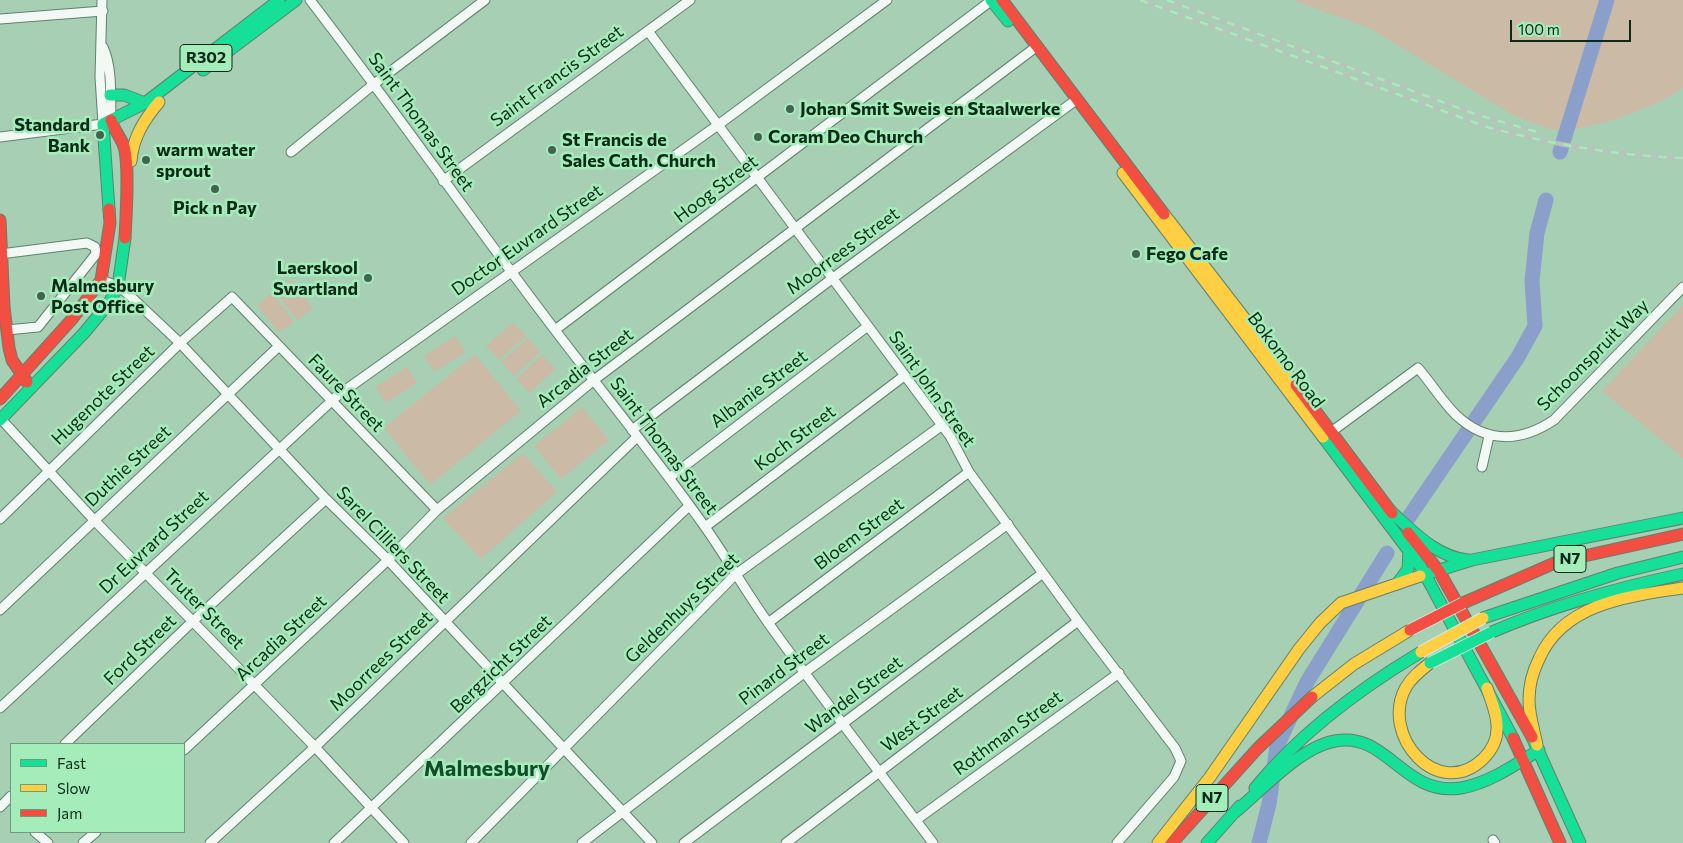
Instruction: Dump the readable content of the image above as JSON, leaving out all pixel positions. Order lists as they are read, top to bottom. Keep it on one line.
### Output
{"streets":{"main road":["R302","Bokomo Road","N7"],"street":["Saint Francis Street","Saint Thomas Street","Hoog Street","Doctor Euvrard Street","Moorrees Street","Schoonspruit Way","Arcadia Street","Albanie Street","Saint John Street","Faure Street","Hugenote Street","Koch Street","Duthie Street","Bloem Street","Dr Euvrard Street","Sarel Cilliers Street","Geldenhuys Street","Truter Street","Ford Street","Bergzicht Street","Pinard Street","Wandel Street","West Street","Rothman Street"]},"crossings":[["Saint Francis Street","Saint Thomas Street"],["Saint Francis Street","Saint John Street"],["Saint Thomas Street","Hoog Street"],["Saint Thomas Street","Doctor Euvrard Street"],["Saint Thomas Street","Moorrees Street"],["Saint Thomas Street","Arcadia Street"],["Saint Thomas Street","Albanie Street"],["Saint Thomas Street","Koch Street"],["Saint Thomas Street","Bloem Street"],["Saint Thomas Street","Geldenhuys Street"],["Saint Thomas Street","Bergzicht Street"],["Saint Thomas Street","Pinard Street"],["Saint Thomas Street","Wandel Street"],["Saint Thomas Street","West Street"],["Saint Thomas Street","Rothman Street"],["Hoog Street","Bokomo Road"],["Hoog Street","Saint John Street"],["Doctor Euvrard Street","Saint John Street"],["Doctor Euvrard Street","Faure Street"],["Doctor Euvrard Street","Dr Euvrard Street"],["Moorrees Street","Bokomo Road"],["Moorrees Street","Saint John Street"],["Moorrees Street","Sarel Cilliers Street"],["Moorrees Street","Truter Street"],["Schoonspruit Way","Bokomo Road"],["Bokomo Road","Arcadia Street"],["Arcadia Street","Saint John Street"],["Arcadia Street","Faure Street"],["Arcadia Street","Sarel Cilliers Street"],["Arcadia Street","Truter Street"],["Albanie Street","Saint John Street"],["Saint John Street","Koch Street"],["Saint John Street","Bloem Street"],["Saint John Street","Geldenhuys Street"],["Saint John Street","Pinard Street"],["Saint John Street","Wandel Street"],["Saint John Street","West Street"],["Saint John Street","Rothman Street"],["Faure Street","Hugenote Street"],["Faure Street","Duthie Street"],["Faure Street","Dr Euvrard Street"],["Hugenote Street","Sarel Cilliers Street"],["Hugenote Street","Truter Street"],["Duthie Street","Sarel Cilliers Street"],["Duthie Street","Truter Street"],["Dr Euvrard Street","Sarel Cilliers Street"],["Dr Euvrard Street","Truter Street"],["Sarel Cilliers Street","Geldenhuys Street"],["Sarel Cilliers Street","Ford Street"],["Sarel Cilliers Street","Bergzicht Street"],["Sarel Cilliers Street","Pinard Street"],["Truter Street","Ford Street"],["Truter Street","Bergzicht Street"]],"districts":["Malmesbury"],"places":["Johan Smit Sweis en Staalwerke","Standard Bank","Coram Deo Church","St Francis de Sales Cath. Church","warm water sprout","Pick n Pay","Fego Cafe","Laerskool Swartland","Malmesbury Post Office"],"legend":["Fast","Slow","Jam"],"scale_bar":"100 m"}
